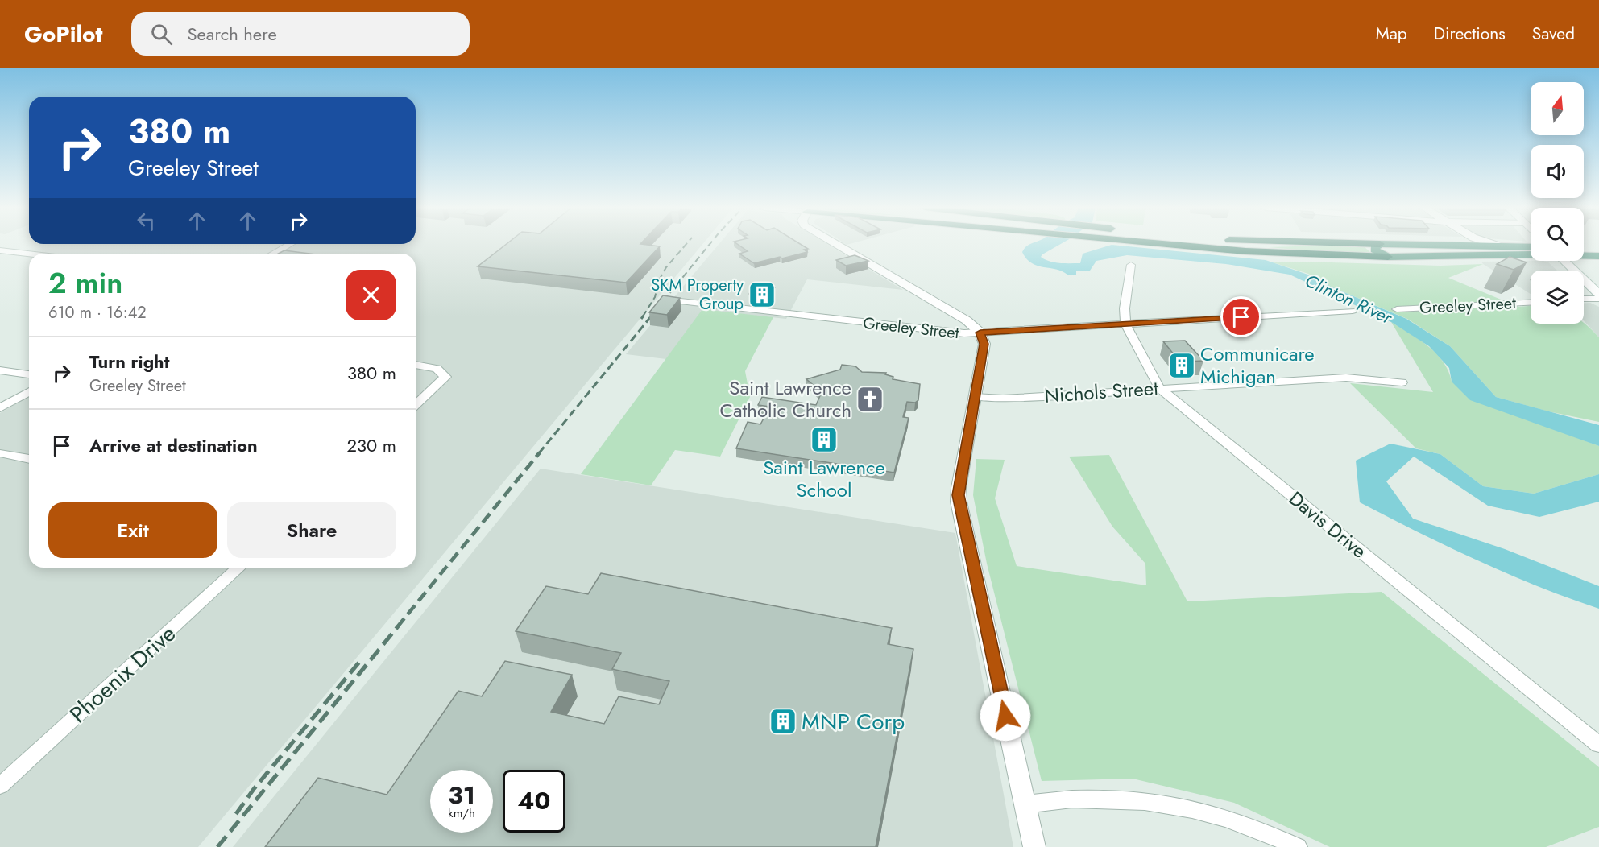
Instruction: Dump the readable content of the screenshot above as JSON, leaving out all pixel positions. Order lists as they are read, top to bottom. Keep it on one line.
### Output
{"streets":{"street":["Greeley Street","Nichols Street","Davis Drive","Phoenix Drive"]},"crossings":[["Greeley Street","Davis Drive"],["Nichols Street","Davis Drive"]],"water":["Clinton River"],"places":{"building":["SKM Property Group","Communicare Michigan","Saint Lawrence School","MNP Corp"],"church":["Saint Lawrence Catholic Church"]},"north":"top","page":{"header":"GoPilot","search":"Search here","nav":["Map","Directions","Saved"],"turn":["380 m","Greeley Street"],"heading":["2 min","610 m · 16:42"],"list":[{"name":"Turn right","note":"Greeley Street","value":"380 m"},{"name":"Arrive at destination","value":"230 m"}],"buttons":["Exit","Share"],"speed":"31 km/h","limit":"40"}}
